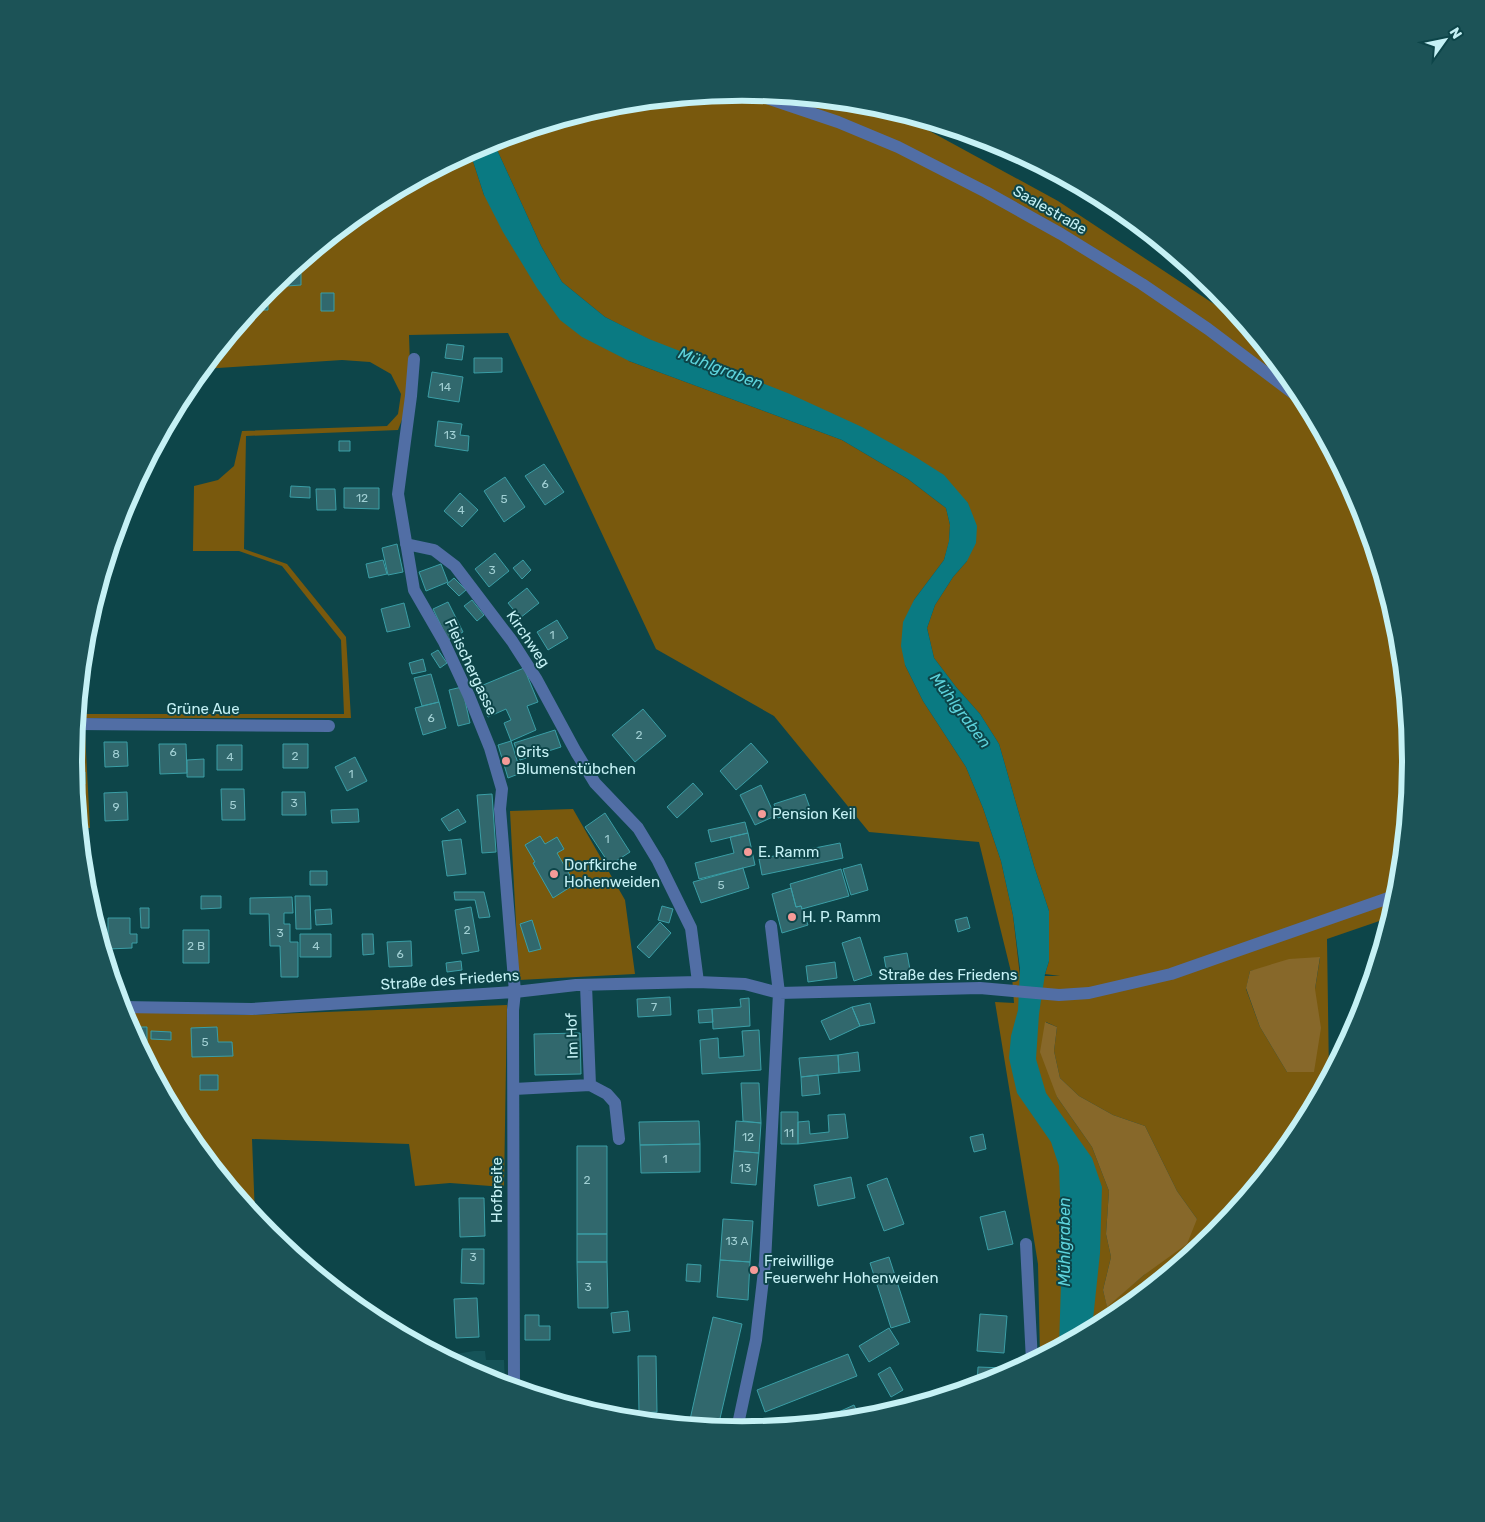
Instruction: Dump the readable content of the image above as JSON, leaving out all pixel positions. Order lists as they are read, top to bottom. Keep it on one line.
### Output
{"streets":{"street":["Saalestraße","Kirchweg","Fleischergasse","Grüne Aue","Straße des Friedens","Im Hof","Hofbreite"]},"crossings":[["Kirchweg","Fleischergasse"],["Kirchweg","Straße des Friedens"],["Fleischergasse","Straße des Friedens"],["Fleischergasse","Hofbreite"],["Straße des Friedens","Im Hof"],["Straße des Friedens","Hofbreite"]],"water":["Mühlgraben"],"places":["Grits Blumenstübchen","Pension Keil","E. Ramm","Dorfkirche Hohenweiden","H. P. Ramm","Freiwillige Feuerwehr Hohenweiden"],"house_numbers":["14","13","6","12","5","4","3","1","6","2","6","8","2","4","1","3","5","9","1","5","2","3","2 B","4","6","7","5","11","12","1","13","2","13 A","3","3"],"north":"top right"}
